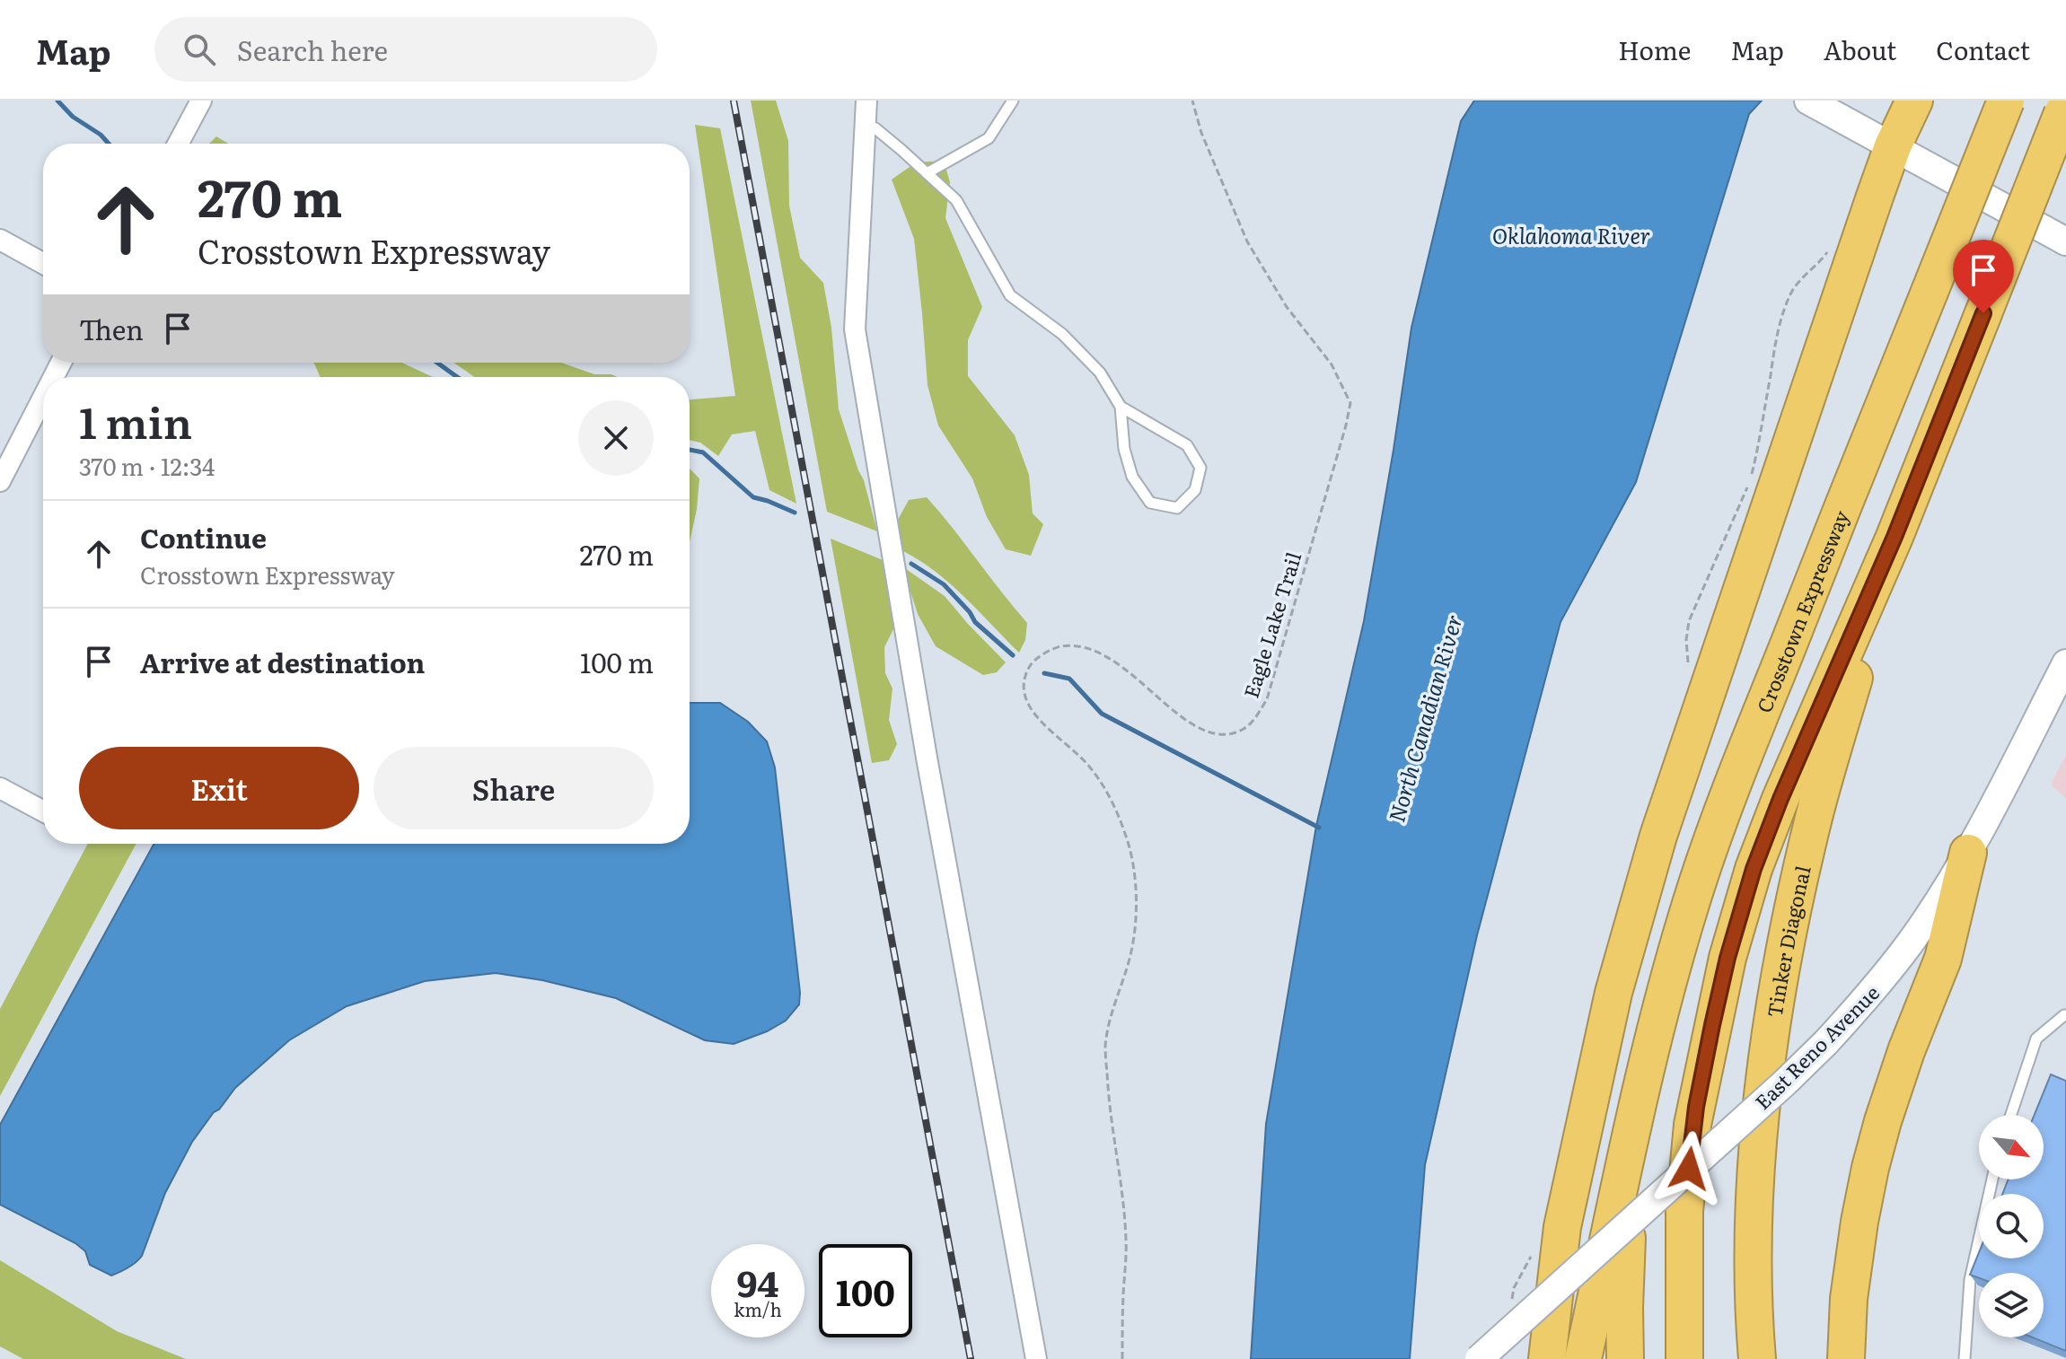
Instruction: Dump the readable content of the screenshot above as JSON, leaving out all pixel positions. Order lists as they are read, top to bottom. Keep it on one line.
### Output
{"streets":{"highway":["Crosstown Expressway","Tinker Diagonal"],"main road":["East Reno Avenue"],"path":["Eagle Lake Trail"]},"water":["Oklahoma River","North Canadian River"],"north":"bottom right","page":{"header":"Map","search":"Search here","nav":["Home","Map","About","Contact"],"turn":["270 m","Crosstown Expressway"],"then":"Then","heading":["1 min","370 m · 12:34"],"list":[{"name":"Continue","note":"Crosstown Expressway","value":"270 m"},{"name":"Arrive at destination","value":"100 m"}],"buttons":["Exit","Share"],"speed":"94 km/h","limit":"100"}}
